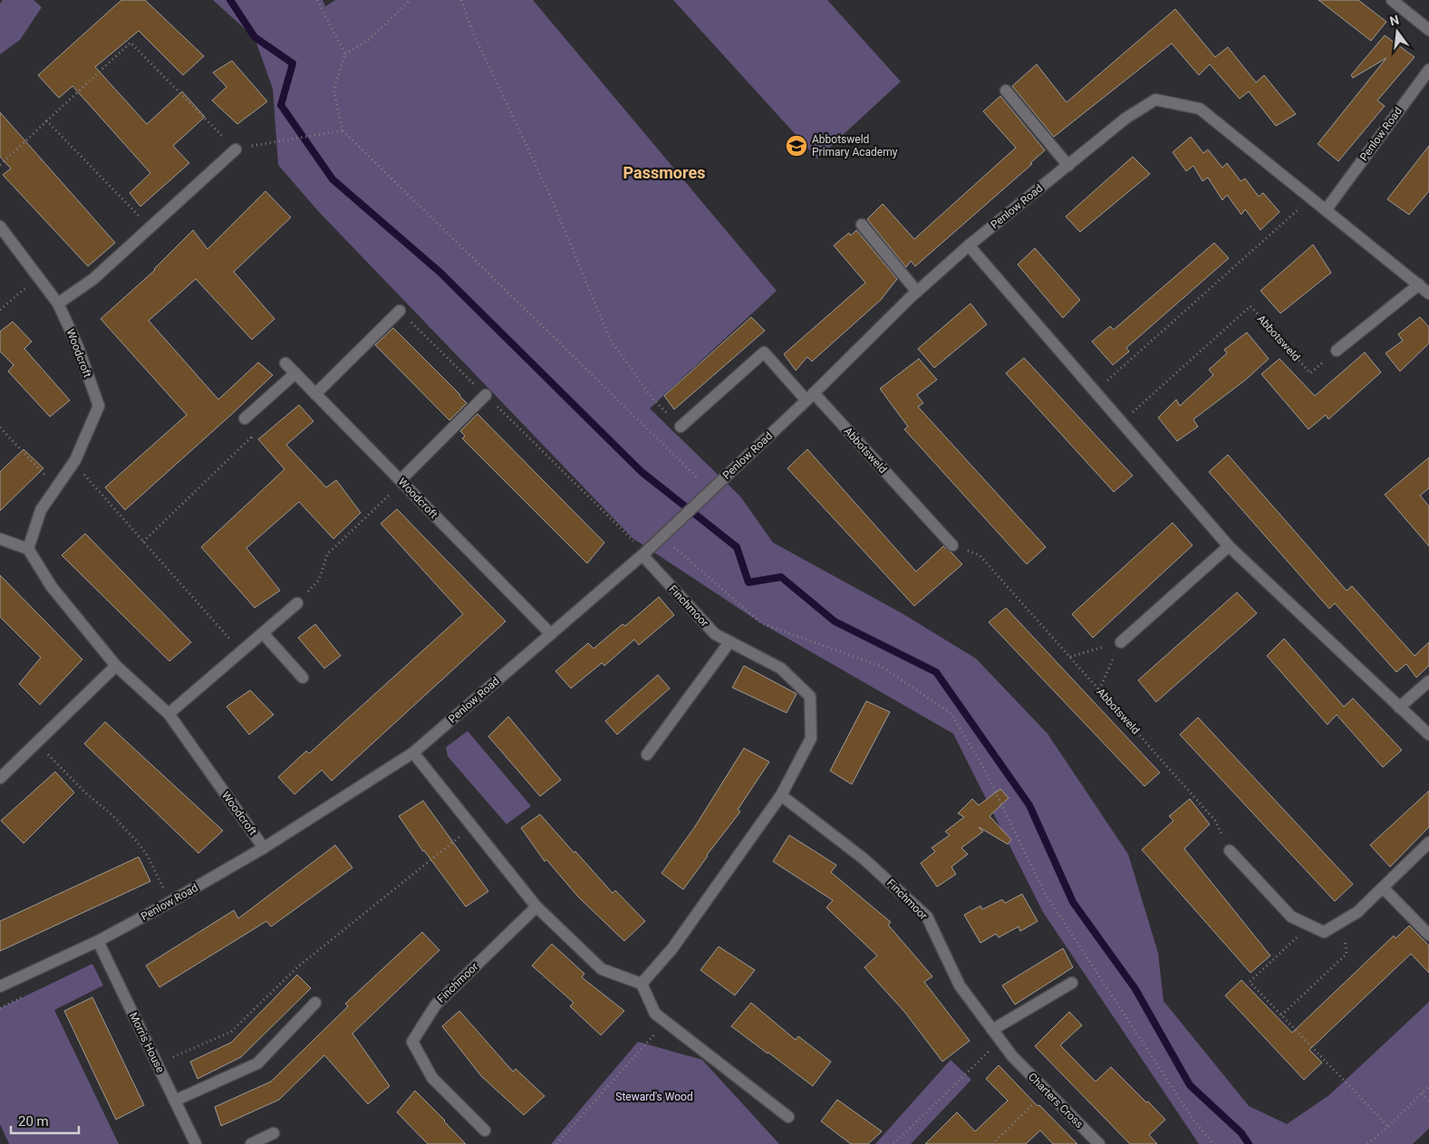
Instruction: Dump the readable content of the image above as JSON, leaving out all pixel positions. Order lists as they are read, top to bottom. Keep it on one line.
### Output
{"streets":{"street":["Penlow Road","Abbotsweld","Woodcroft","Finchmoor","Morris House","Charters Cross"]},"crossings":[["Penlow Road","Abbotsweld"],["Penlow Road","Woodcroft"],["Penlow Road","Finchmoor"],["Penlow Road","Morris House"],["Finchmoor","Charters Cross"]],"districts":["Passmores"],"parks":["Steward's Wood"],"places":{"school or university":["Abbotsweld Primary Academy"]},"scale_bar":"20 m","north":"top"}
